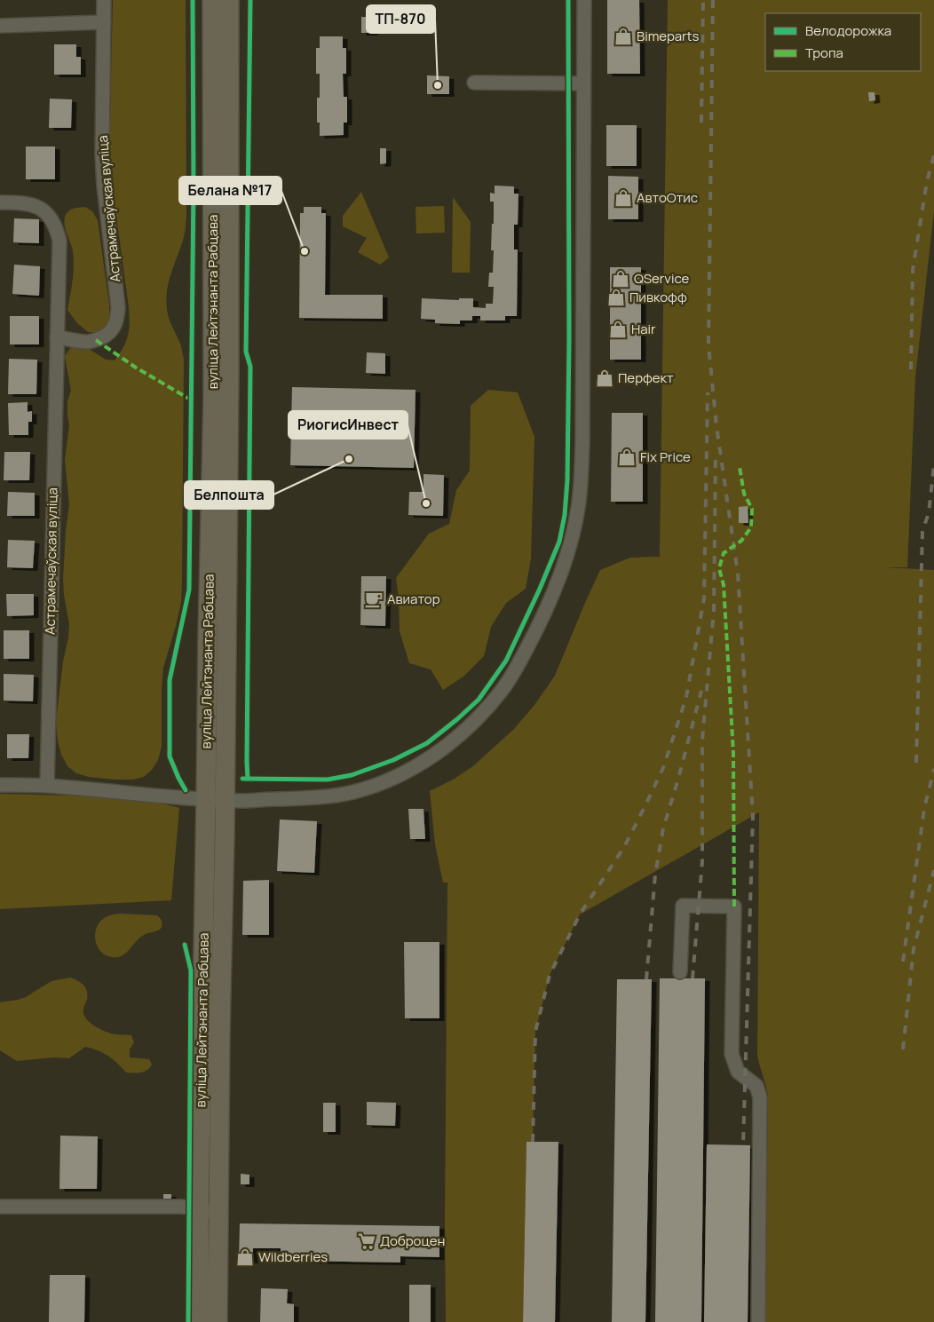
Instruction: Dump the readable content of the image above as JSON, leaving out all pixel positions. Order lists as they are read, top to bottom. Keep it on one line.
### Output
{"streets":{"highway":["вуліца Лейтэнанта Рабцава"],"street":["Астрамечаўская вуліца"]},"places":{"shop":["Bimeparts","АвтоОтис","QService","Пивкофф","Hair","Перфект","Fix Price","Wildberries"],"other":["ТП-870","Белана №17","Белпошта","РиогисИнвест"],"cafe":["Авиатор"],"supermarket":["Доброцен"]},"legend":["Велодорожка","Тропа"]}
